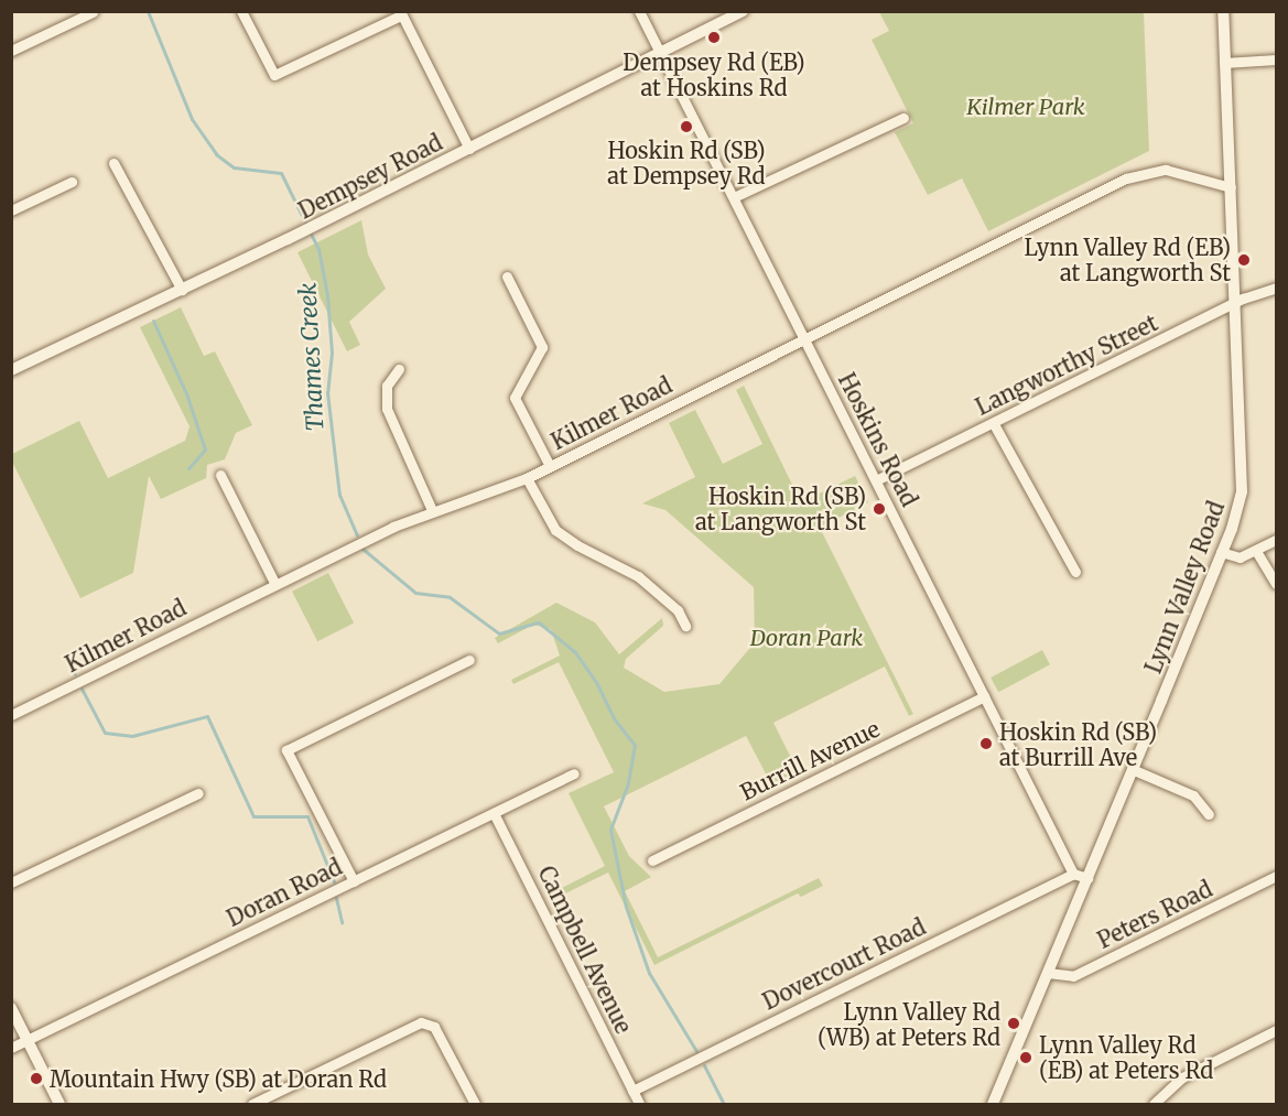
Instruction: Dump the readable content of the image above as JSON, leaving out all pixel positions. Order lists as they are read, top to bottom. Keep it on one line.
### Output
{"streets":{"street":["Dempsey Road","Langworthy Street","Kilmer Road","Hoskins Road","Lynn Valley Road","Burrill Avenue","Doran Road","Peters Road","Campbell Avenue","Dovercourt Road"]},"crossings":[["Dempsey Road","Hoskins Road"],["Langworthy Street","Hoskins Road"],["Langworthy Street","Lynn Valley Road"],["Kilmer Road","Hoskins Road"],["Kilmer Road","Lynn Valley Road"],["Hoskins Road","Burrill Avenue"],["Hoskins Road","Dovercourt Road"],["Lynn Valley Road","Peters Road"],["Doran Road","Campbell Avenue"],["Campbell Avenue","Dovercourt Road"]],"water":["Thames Creek"],"parks":["Kilmer Park","Doran Park"],"places":["Dempsey Rd (EB) at Hoskins Rd","Hoskin Rd (SB) at Dempsey Rd","Lynn Valley Rd (EB) at Langworth St","Hoskin Rd (SB) at Langworth St","Hoskin Rd (SB) at Burrill Ave","Lynn Valley Rd (WB) at Peters Rd","Lynn Valley Rd (EB) at Peters Rd","Mountain Hwy (SB) at Doran Rd"]}
